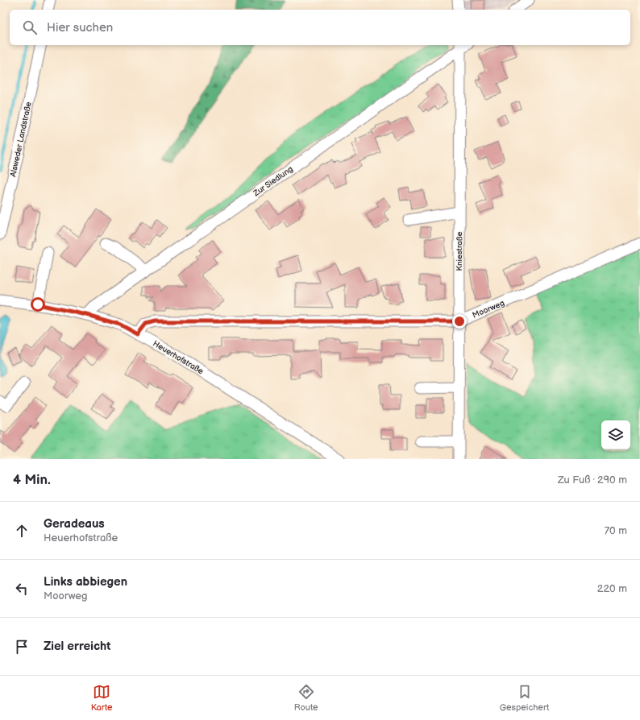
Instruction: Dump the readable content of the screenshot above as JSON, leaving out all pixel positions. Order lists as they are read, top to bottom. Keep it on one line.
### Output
{"streets":{"street":["Alsweder Landstraße","Zur Siedlung","Kniestraße","Moorweg","Heuerhofstraße"]},"crossings":[["Zur Siedlung","Kniestraße"],["Zur Siedlung","Heuerhofstraße"],["Kniestraße","Moorweg"],["Moorweg","Heuerhofstraße"]],"page":{"search":"Hier suchen","heading":["4 Min.","Zu Fuß · 290 m"],"list":[["Geradeaus","Heuerhofstraße","70 m"],["Links abbiegen","Moorweg","220 m"],"Ziel erreicht"],"nav":["Karte","Route","Gespeichert"]}}
